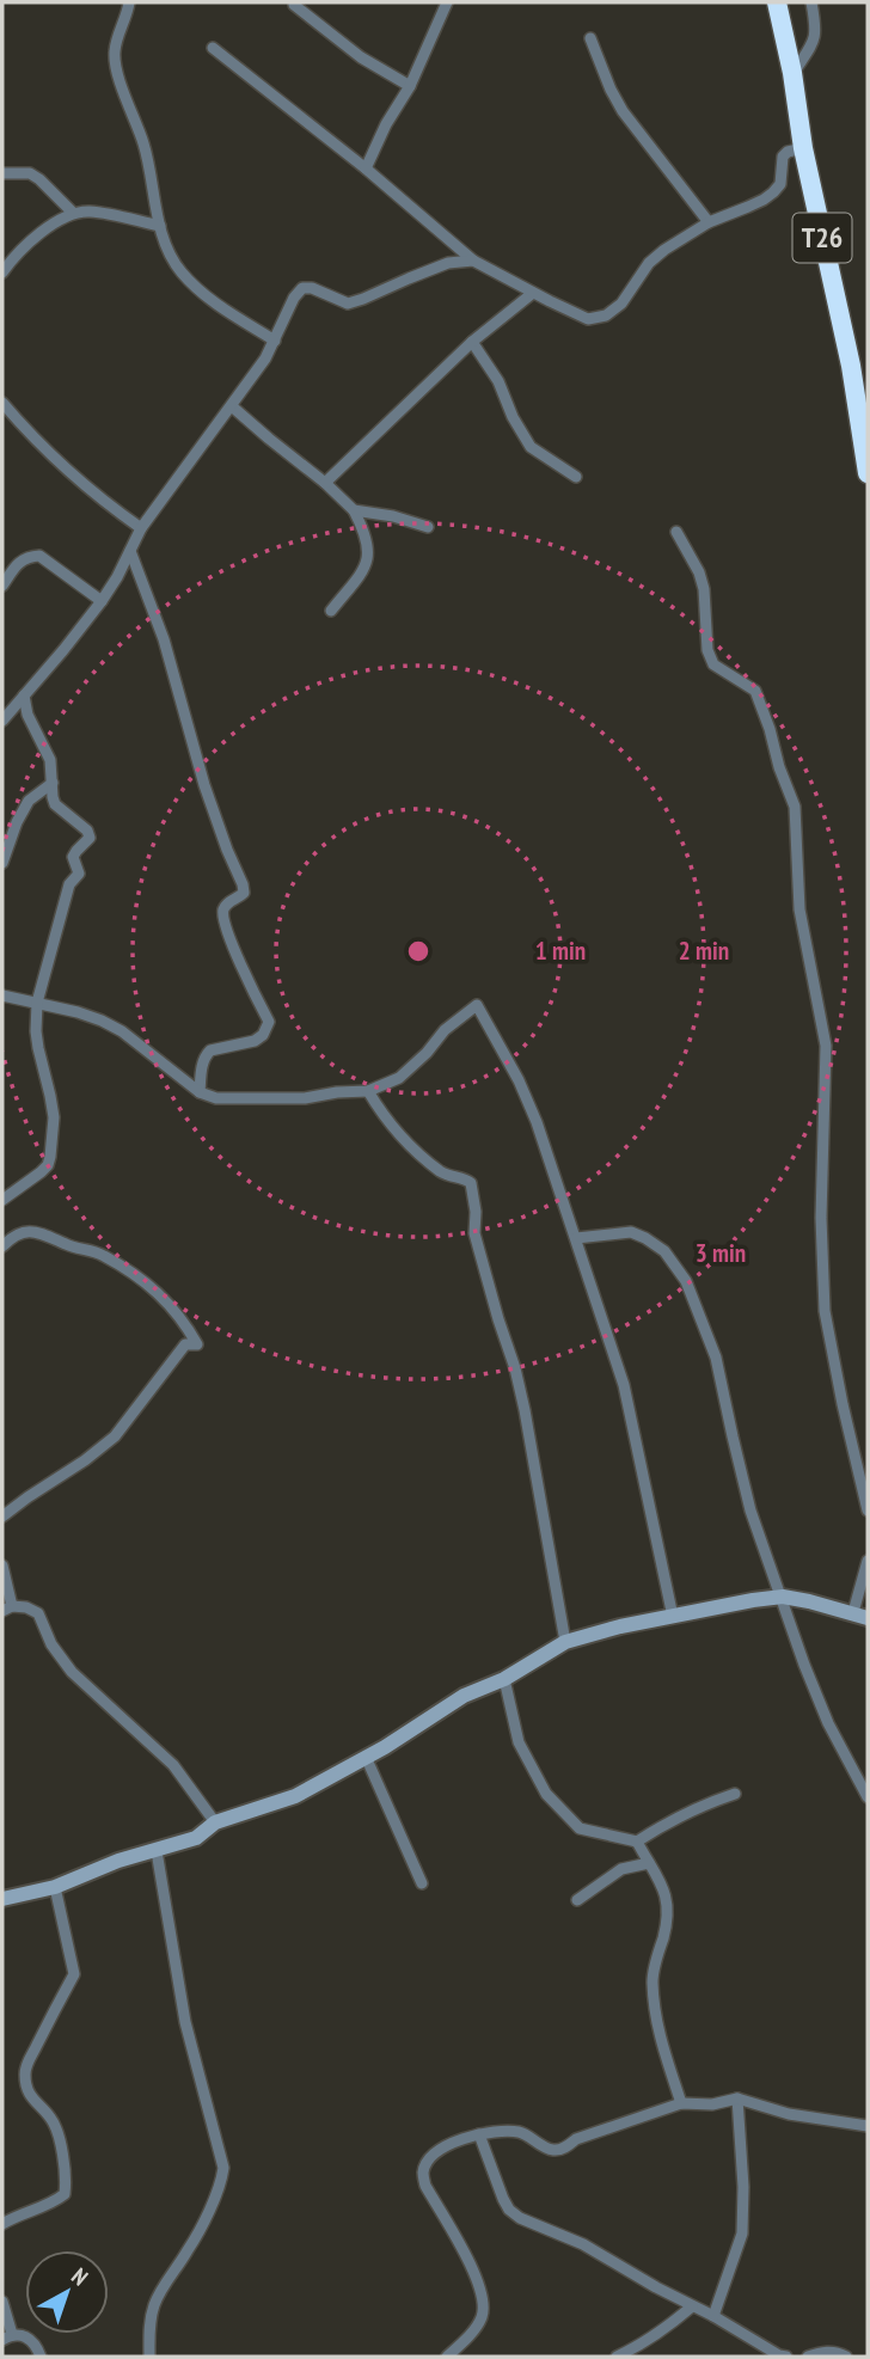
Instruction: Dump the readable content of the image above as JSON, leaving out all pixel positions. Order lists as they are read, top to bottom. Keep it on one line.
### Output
{"streets":{"highway":["T26"]},"north":"top right","rings":["1 min","2 min","3 min"]}
